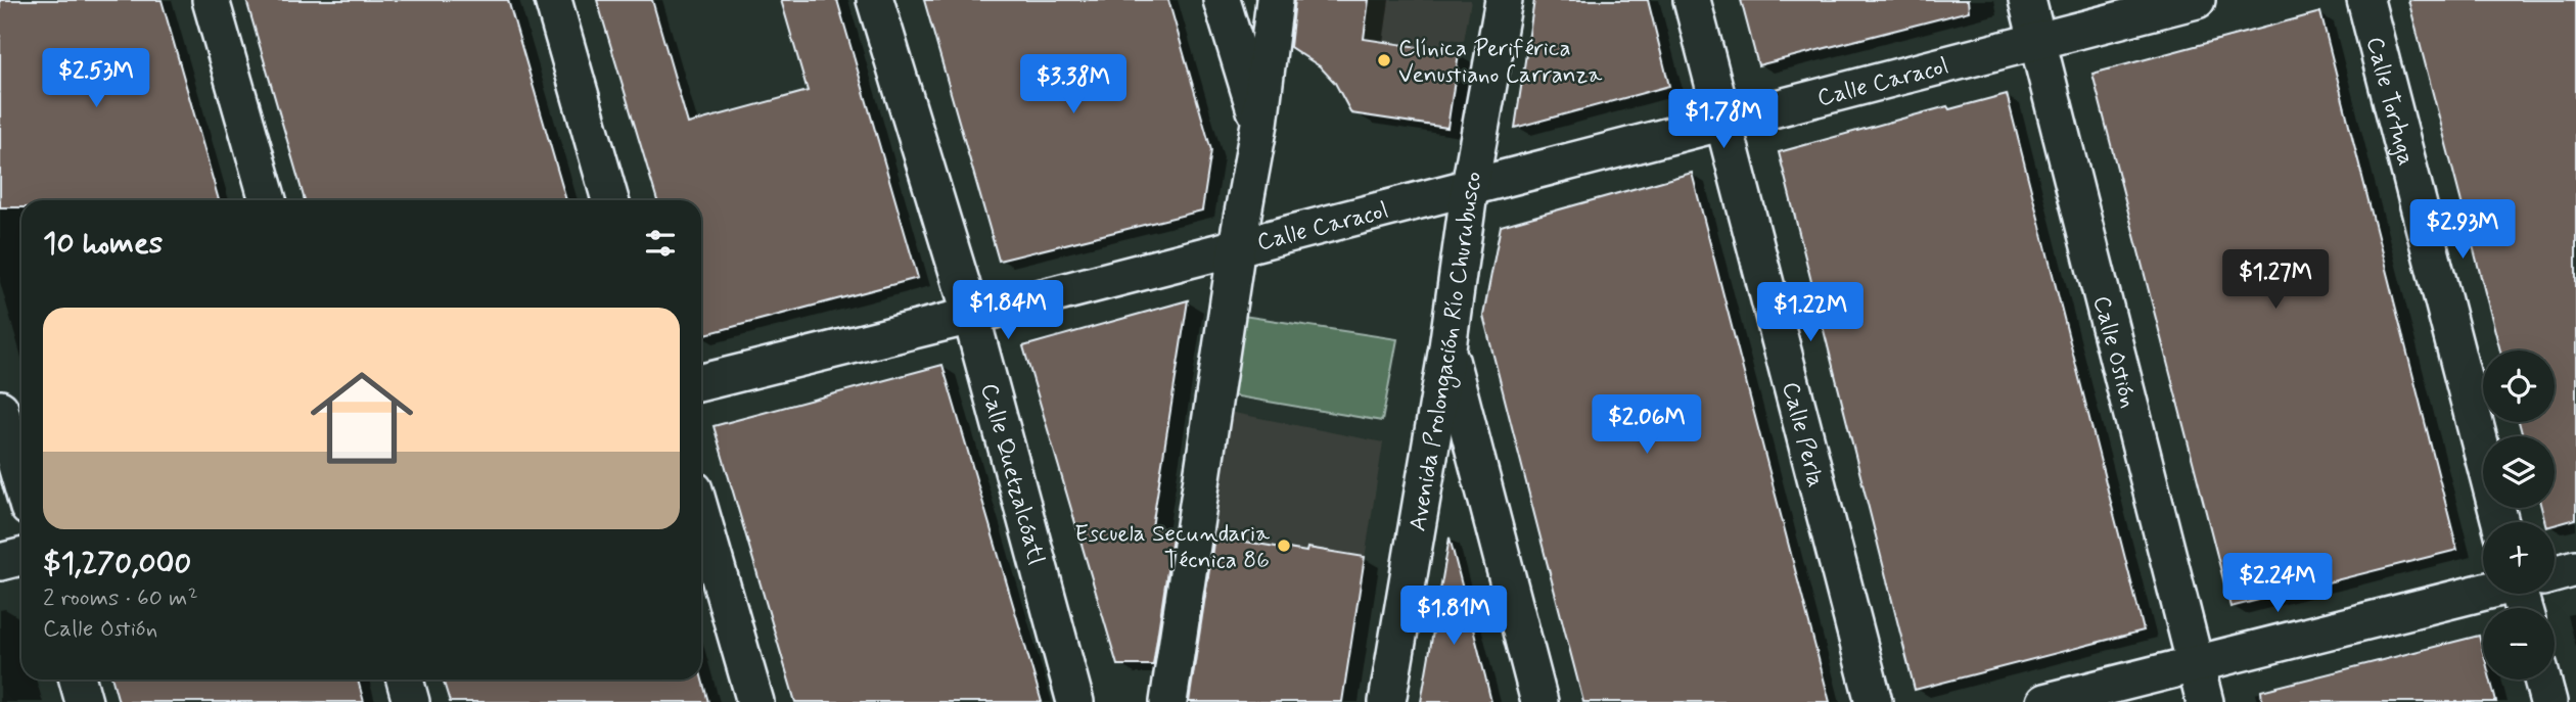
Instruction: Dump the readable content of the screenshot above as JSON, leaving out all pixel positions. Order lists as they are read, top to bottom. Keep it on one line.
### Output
{"streets":{"street":["Calle Caracol","Calle Tortuga","Avenida Prolongación Río Churubusco","Calle Ostión","Calle Perla","Calle Quetzalcóatl"]},"crossings":[["Calle Caracol","Avenida Prolongación Río Churubusco"],["Calle Caracol","Calle Ostión"],["Calle Caracol","Calle Perla"],["Calle Caracol","Calle Quetzalcóatl"]],"places":["Clínica Periférica Venustiano Carranza","Escuela Secundaria Técnica 86"],"page":{"price":["$2.53M","$3.38M","$1.78M","$2.93M","$1.27M","$1.84M","$1.22M","$2.06M","$2.24M","$1.81M"],"heading":"10 homes","list":[{"name":"$1,270,000","note":"2 rooms · 60 m² · Calle Ostión"}],"map_buttons":["+","−"]}}
